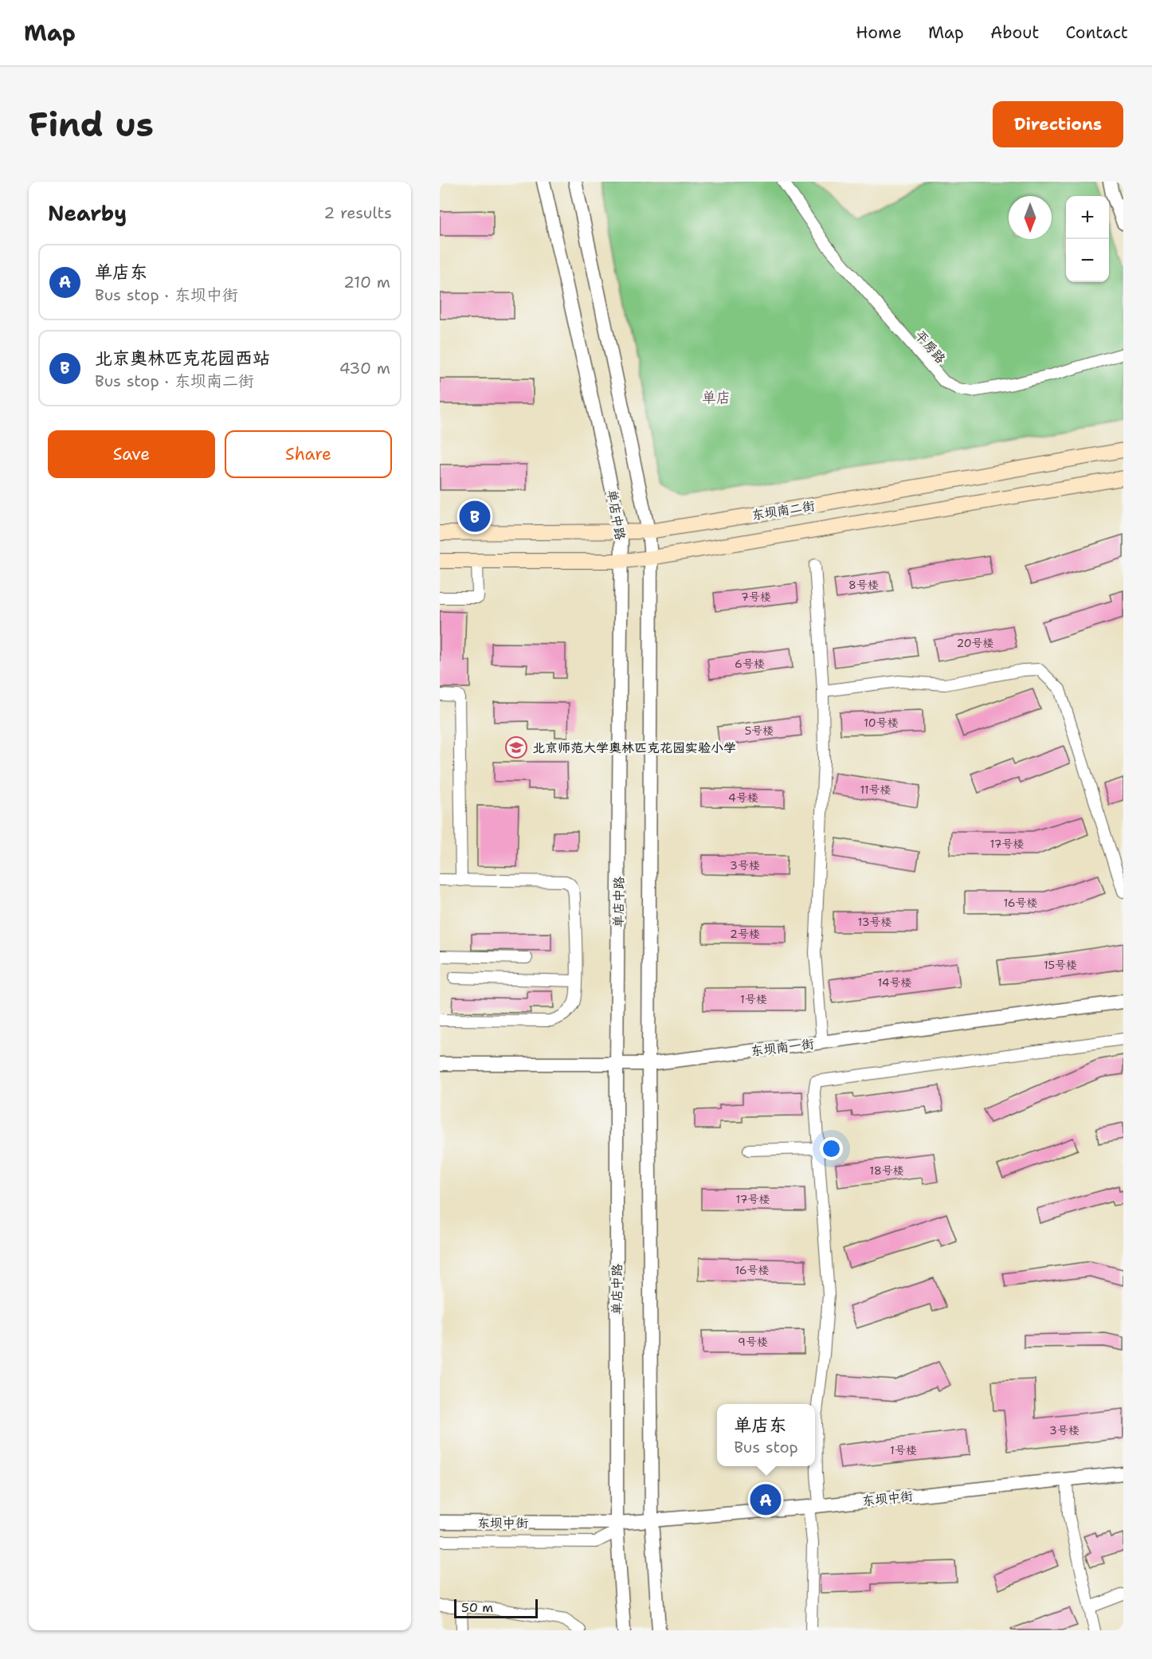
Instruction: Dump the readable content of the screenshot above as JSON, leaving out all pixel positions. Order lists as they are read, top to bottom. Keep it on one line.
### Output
{"streets":{"main road":["东坝南二街"],"street":["平房路","单店中路","东坝南一街","东坝中街"]},"crossings":[["东坝南二街","单店中路"],["单店中路","东坝南一街"],["单店中路","东坝中街"]],"districts":["单店"],"places":{"school or university":["北京师范大学奥林匹克花园实验小学"]},"house_numbers":["8号楼","7号楼","20号楼","6号楼","10号楼","5号楼","11号楼","4号楼","17号楼","3号楼","16号楼","13号楼","2号楼","15号楼","14号楼","1号楼","18号楼","17号楼","16号楼","9号楼","3号楼","1号楼"],"scale_bar":"50 m","north":"bottom","page":{"header":"Map","nav":["Home","Map","About","Contact"],"buttons":["Directions",["Save","Share"]],"title":"Find us","heading":["Nearby","2 results"],"map_buttons":["+","−"],"list":[{"mark":"A","name":"单店东","note":"Bus stop · 东坝中街","value":"210 m"},{"mark":"B","name":"北京奥林匹克花园西站","note":"Bus stop · 东坝南二街","value":"430 m"}],"pins":["B","A"],"popup":["单店东","Bus stop"],"scale":"50 m"}}
